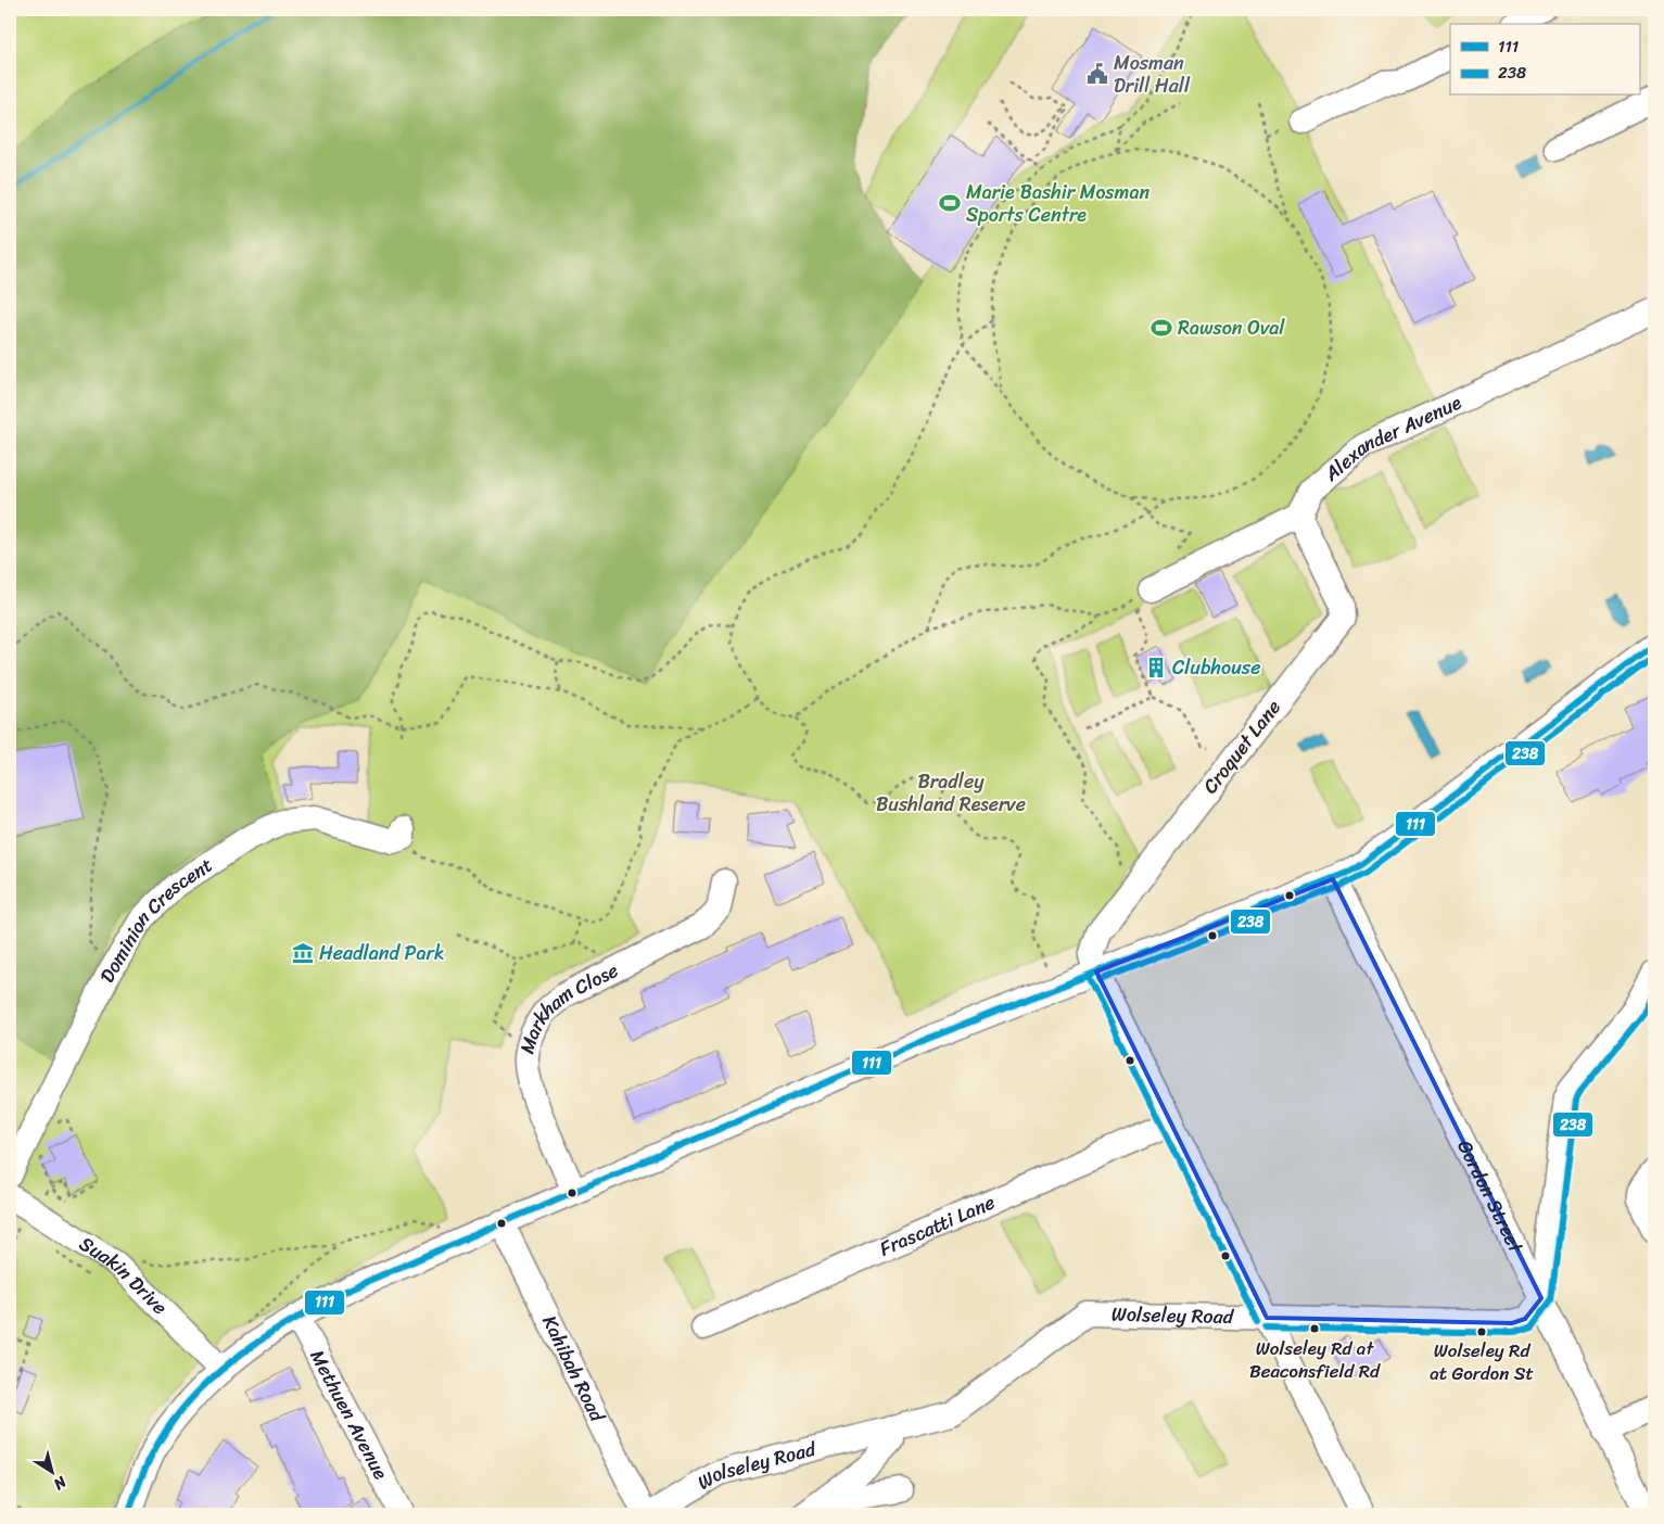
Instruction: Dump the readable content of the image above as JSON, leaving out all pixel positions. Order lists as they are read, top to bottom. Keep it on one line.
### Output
{"streets":{"street":["Alexander Avenue","Croquet Lane","Dominion Crescent","Markham Close","Gordon Street","Frascatti Lane","Suakin Drive","Wolseley Road","Kahibah Road","Methuen Avenue"]},"crossings":[["Alexander Avenue","Croquet Lane"],["Gordon Street","Wolseley Road"]],"parks":["Bradley Bushland Reserve"],"places":{"public building":["Mosman Drill Hall"],"sports":["Marie Bashir Mosman Sports Centre","Rawson Oval"],"building":["Clubhouse"],"museum":["Headland Park"],"other":["Wolseley Rd at Beaconsfield Rd","Wolseley Rd at Gordon St"]},"lines":["transit line 111","transit line 238"],"legend":["111","238"],"north":"bottom right"}
